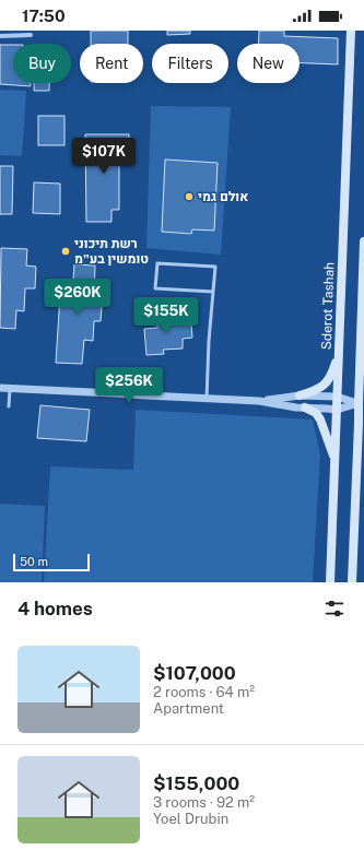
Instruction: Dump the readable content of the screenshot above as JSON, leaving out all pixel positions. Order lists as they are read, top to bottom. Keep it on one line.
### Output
{"streets":{"main road":["Sderot Tashah"]},"places":["אולם גמי","רשת תיכוני טומשין בע\"מ"],"scale_bar":"50 m","page":{"status":"17:50","chip":["Buy","Rent","Filters","New"],"price":["$107K","$260K","$155K","$256K"],"scale":"50 m","heading":"4 homes","list":[{"name":"$107,000","note":"2 rooms · 64 m² · Apartment"},{"name":"$155,000","note":"3 rooms · 92 m² · Yoel Drubin"}]}}
